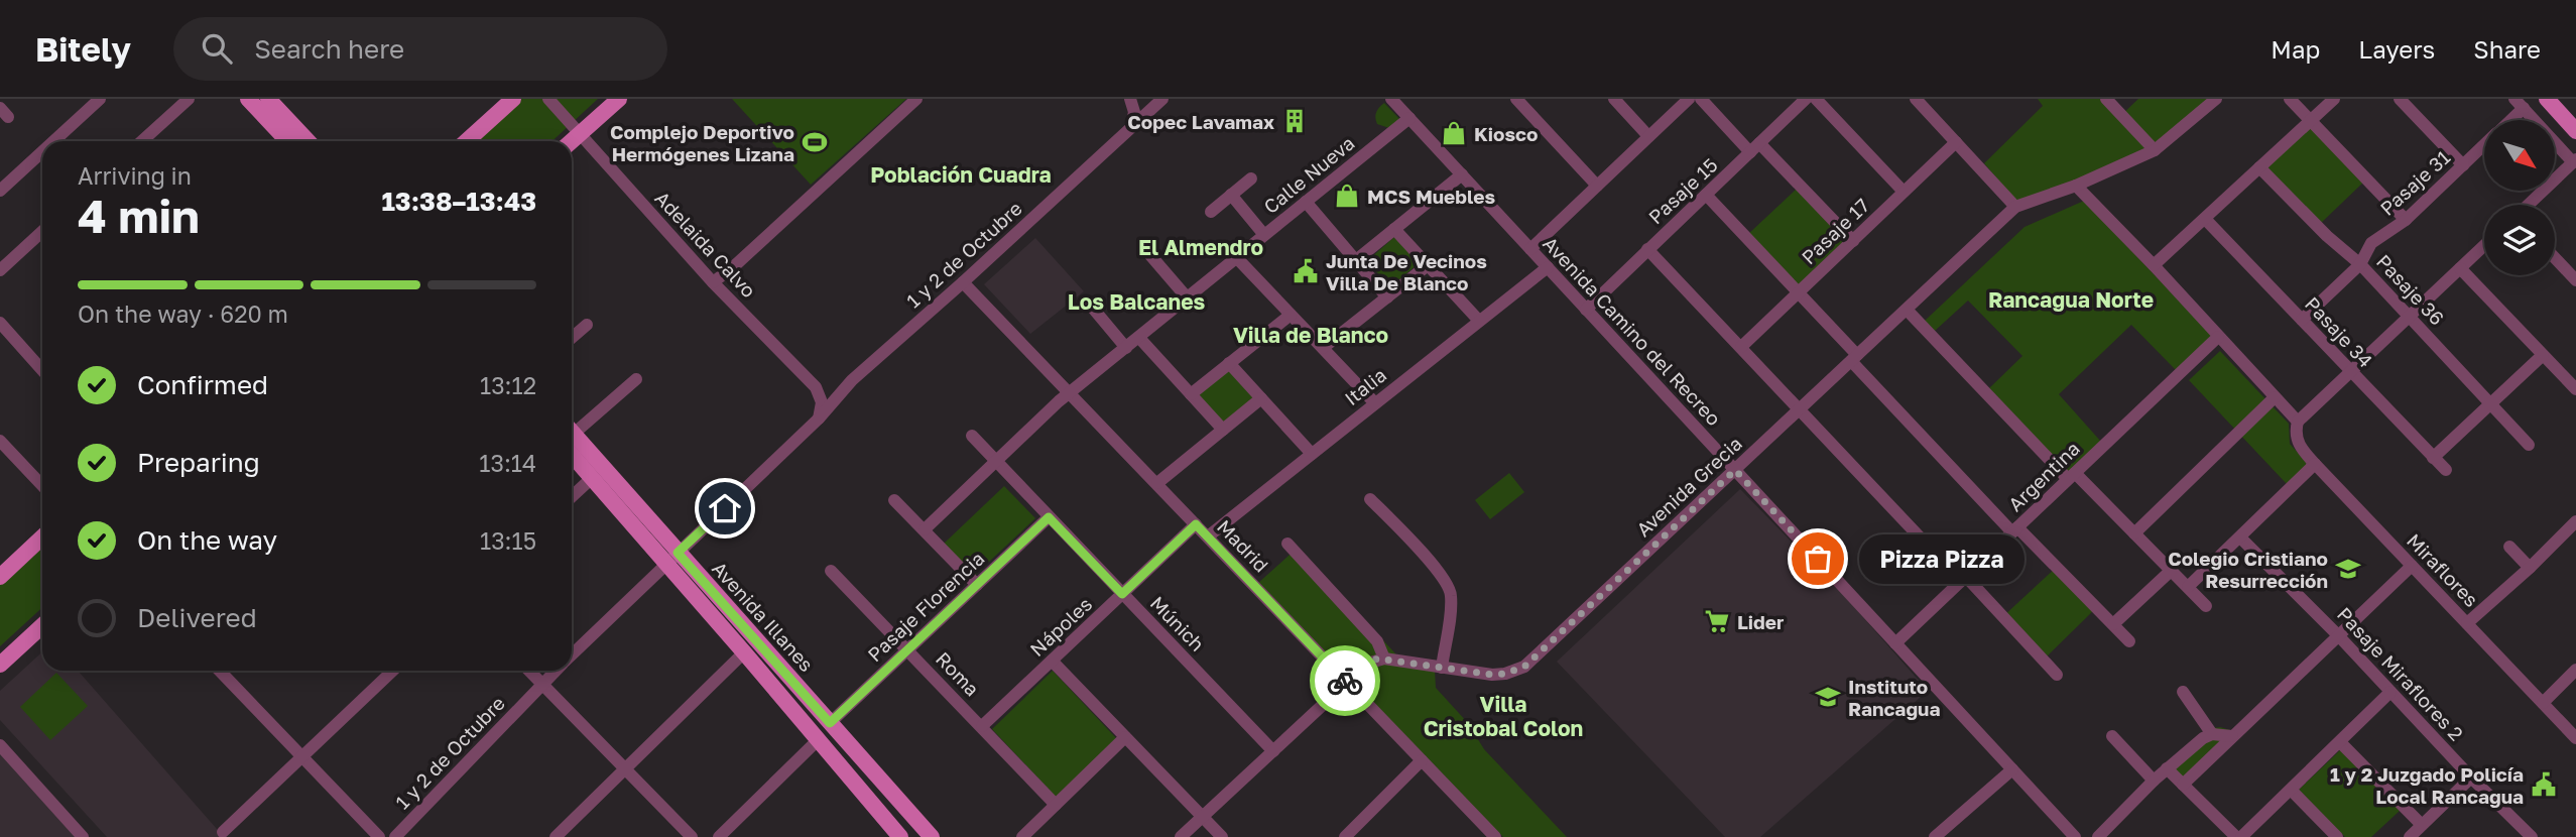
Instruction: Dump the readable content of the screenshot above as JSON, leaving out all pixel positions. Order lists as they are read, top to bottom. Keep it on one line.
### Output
{"streets":{"main road":["Avenida Illanes"],"street":["Calle Nueva","Pasaje 31","Pasaje 15","Pasaje 17","Adelaida Calvo","1 y 2 de Octubre","Pasaje 36","Avenida Camino del Recreo","Pasaje 34","Italia","Argentina","Avenida Grecia","Madrid","Miraflores","Pasaje Florencia","Múnich","Nápoles","Roma","Pasaje Miraflores 2"]},"crossings":[["Calle Nueva","Avenida Camino del Recreo"],["Calle Nueva","Madrid"],["Calle Nueva","Múnich"],["Pasaje 31","Pasaje 36"],["Pasaje 31","Pasaje 34"],["Pasaje 15","Avenida Camino del Recreo"],["Adelaida Calvo","1 y 2 de Octubre"],["1 y 2 de Octubre","Madrid"],["1 y 2 de Octubre","Avenida Illanes"],["Avenida Camino del Recreo","Italia"],["Avenida Camino del Recreo","Argentina"],["Avenida Camino del Recreo","Avenida Grecia"],["Italia","Madrid"],["Argentina","Miraflores"],["Avenida Grecia","Miraflores"],["Madrid","Nápoles"],["Pasaje Florencia","Avenida Illanes"],["Pasaje Florencia","Múnich"],["Pasaje Florencia","Roma"],["Múnich","Nápoles"],["Nápoles","Roma"]],"districts":["Población Cuadra","El Almendro","Rancagua Norte","Los Balcanes","Villa de Blanco","Villa Cristobal Colon"],"places":{"building":["Copec Lavamax"],"shop":["Kiosco","MCS Muebles"],"sports":["Complejo Deportivo Hermógenes Lizana"],"public building":["Junta De Vecinos Villa De Blanco","1 y 2 Juzgado Policía Local Rancagua"],"other":["Pizza Pizza"],"school or university":["Colegio Cristiano Resurrección","Instituto Rancagua"],"supermarket":["Lider"]},"north":"bottom right","page":{"header":"Bitely","search":"Search here","nav":["Map","Layers","Share"],"heading":["4 min","Arriving in","13:38–13:43"],"bar":"On the way · 620 m","list":[["Confirmed","13:12"],["Preparing","13:14"],["On the way","13:15"],"Delivered"],"bubble":"Pizza Pizza"}}
